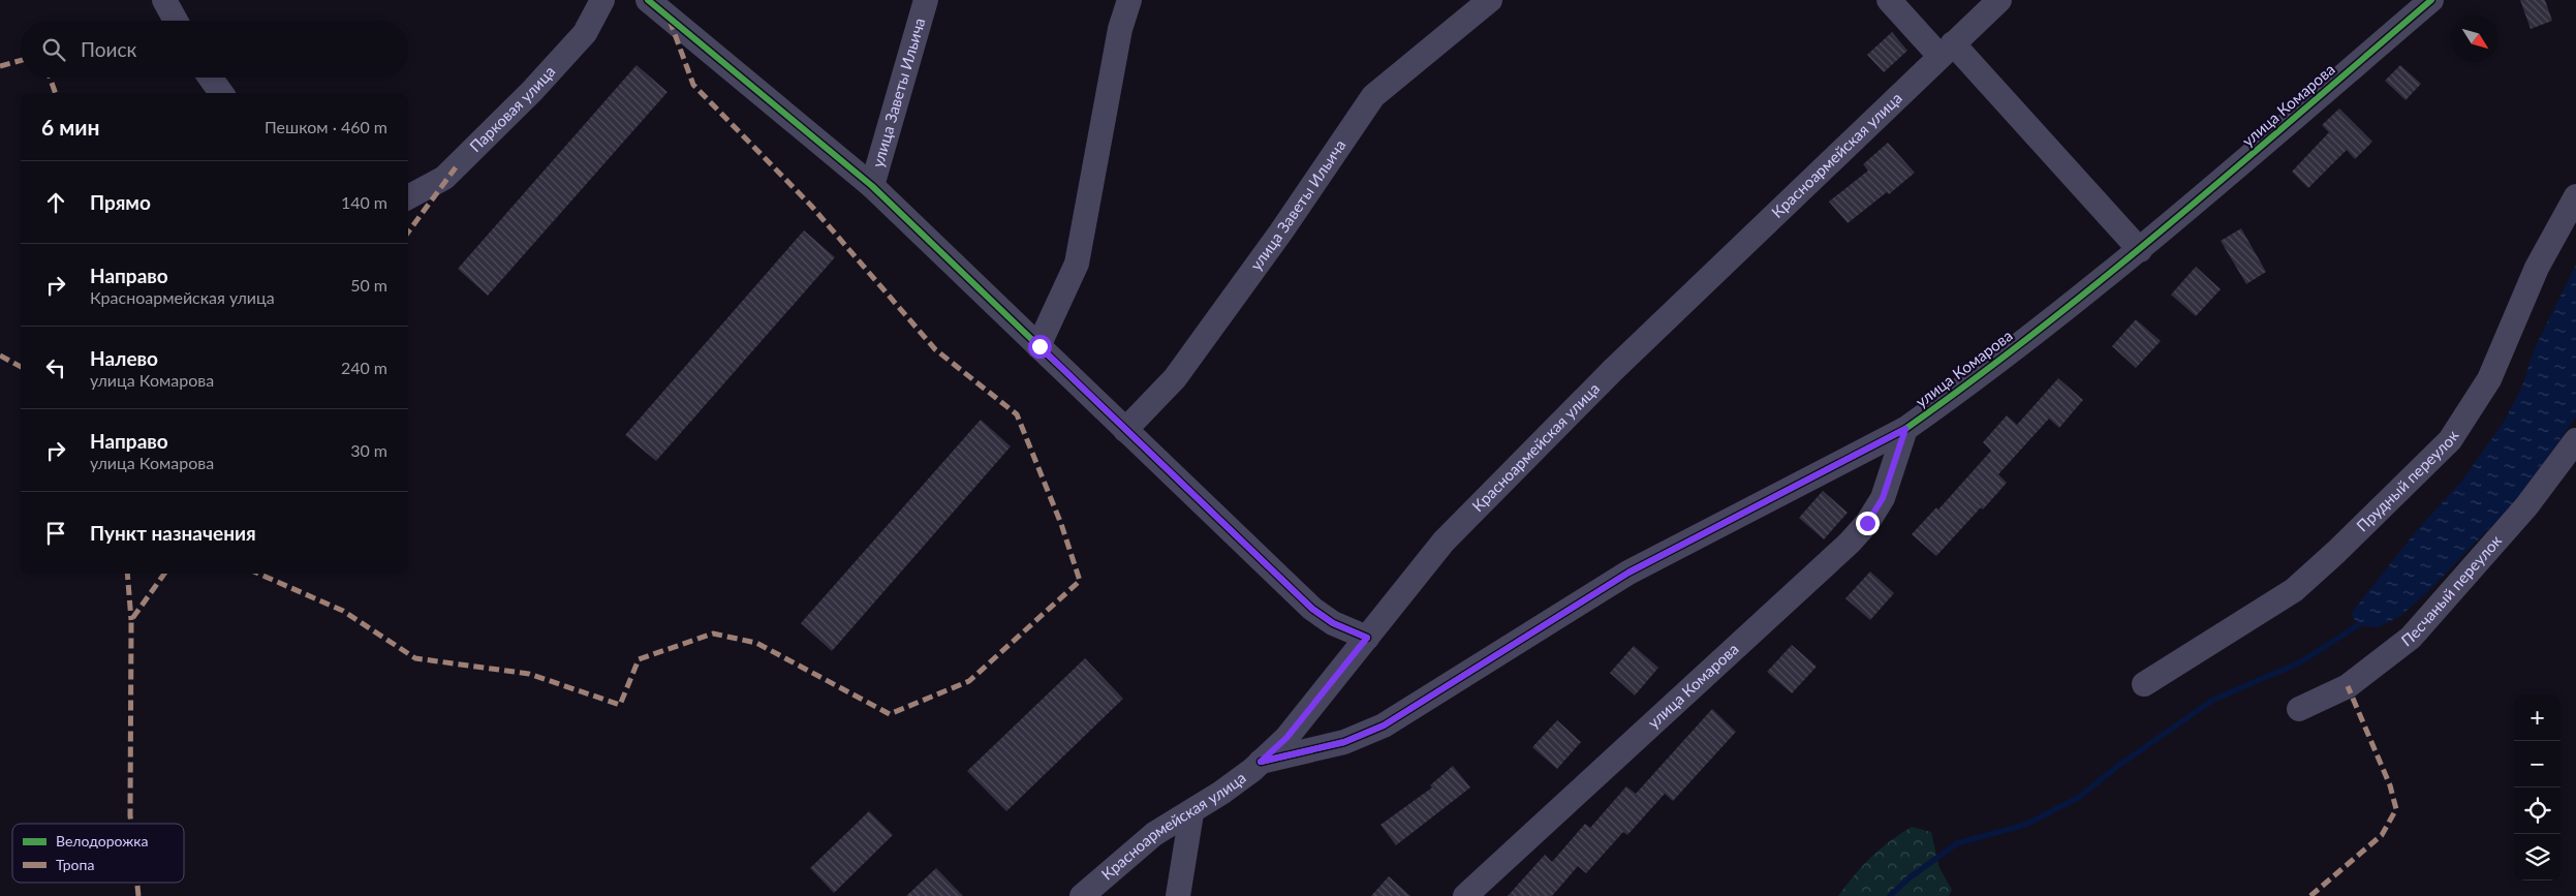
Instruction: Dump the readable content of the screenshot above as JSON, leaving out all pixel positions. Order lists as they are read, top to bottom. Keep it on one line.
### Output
{"streets":{"street":["улица Заветы Ильича","улица Комарова","Парковая улица","Красноармейская улица","Прудный переулок","Песчаный переулок"]},"crossings":[["улица Комарова","Красноармейская улица"]],"legend":["Велодорожка","Тропа"],"north":"bottom right","page":{"search":"Поиск","heading":["6 мин","Пешком · 460 m"],"list":[["Прямо","140 m"],["Направо","Красноармейская улица","50 m"],["Налево","улица Комарова","240 m"],["Направо","улица Комарова","30 m"],"Пункт назначения"],"map_buttons":["+","−"]}}
